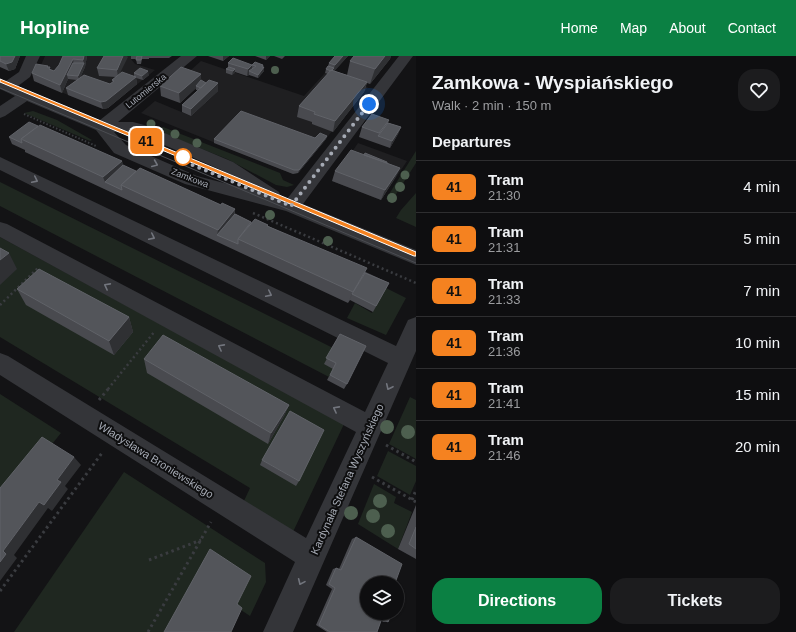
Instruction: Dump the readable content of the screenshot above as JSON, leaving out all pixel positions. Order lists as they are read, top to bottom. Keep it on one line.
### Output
{"streets":{"street":["Lutomierska","Zamkowa","Władysława Broniewskiego","Kardynała Stefana Wyszyńskiego"]},"crossings":[["Lutomierska","Zamkowa"],["Władysława Broniewskiego","Kardynała Stefana Wyszyńskiego"]],"one_way":["Kardynała Stefana Wyszyńskiego"],"lines":["tram line 41"],"page":{"header":"Hopline","nav":["Home","Map","About","Contact"],"on_map":"41","heading":[["Zamkowa - Wyspiańskiego","Walk · 2 min · 150 m"],"Departures"],"list":[{"mark":"41","name":"Tram","note":"21:30","value":"4 min"},{"mark":"41","name":"Tram","note":"21:31","value":"5 min"},{"mark":"41","name":"Tram","note":"21:33","value":"7 min"},{"mark":"41","name":"Tram","note":"21:36","value":"10 min"},{"mark":"41","name":"Tram","note":"21:41","value":"15 min"},{"mark":"41","name":"Tram","note":"21:46","value":"20 min"}],"buttons":["Directions","Tickets"]}}
